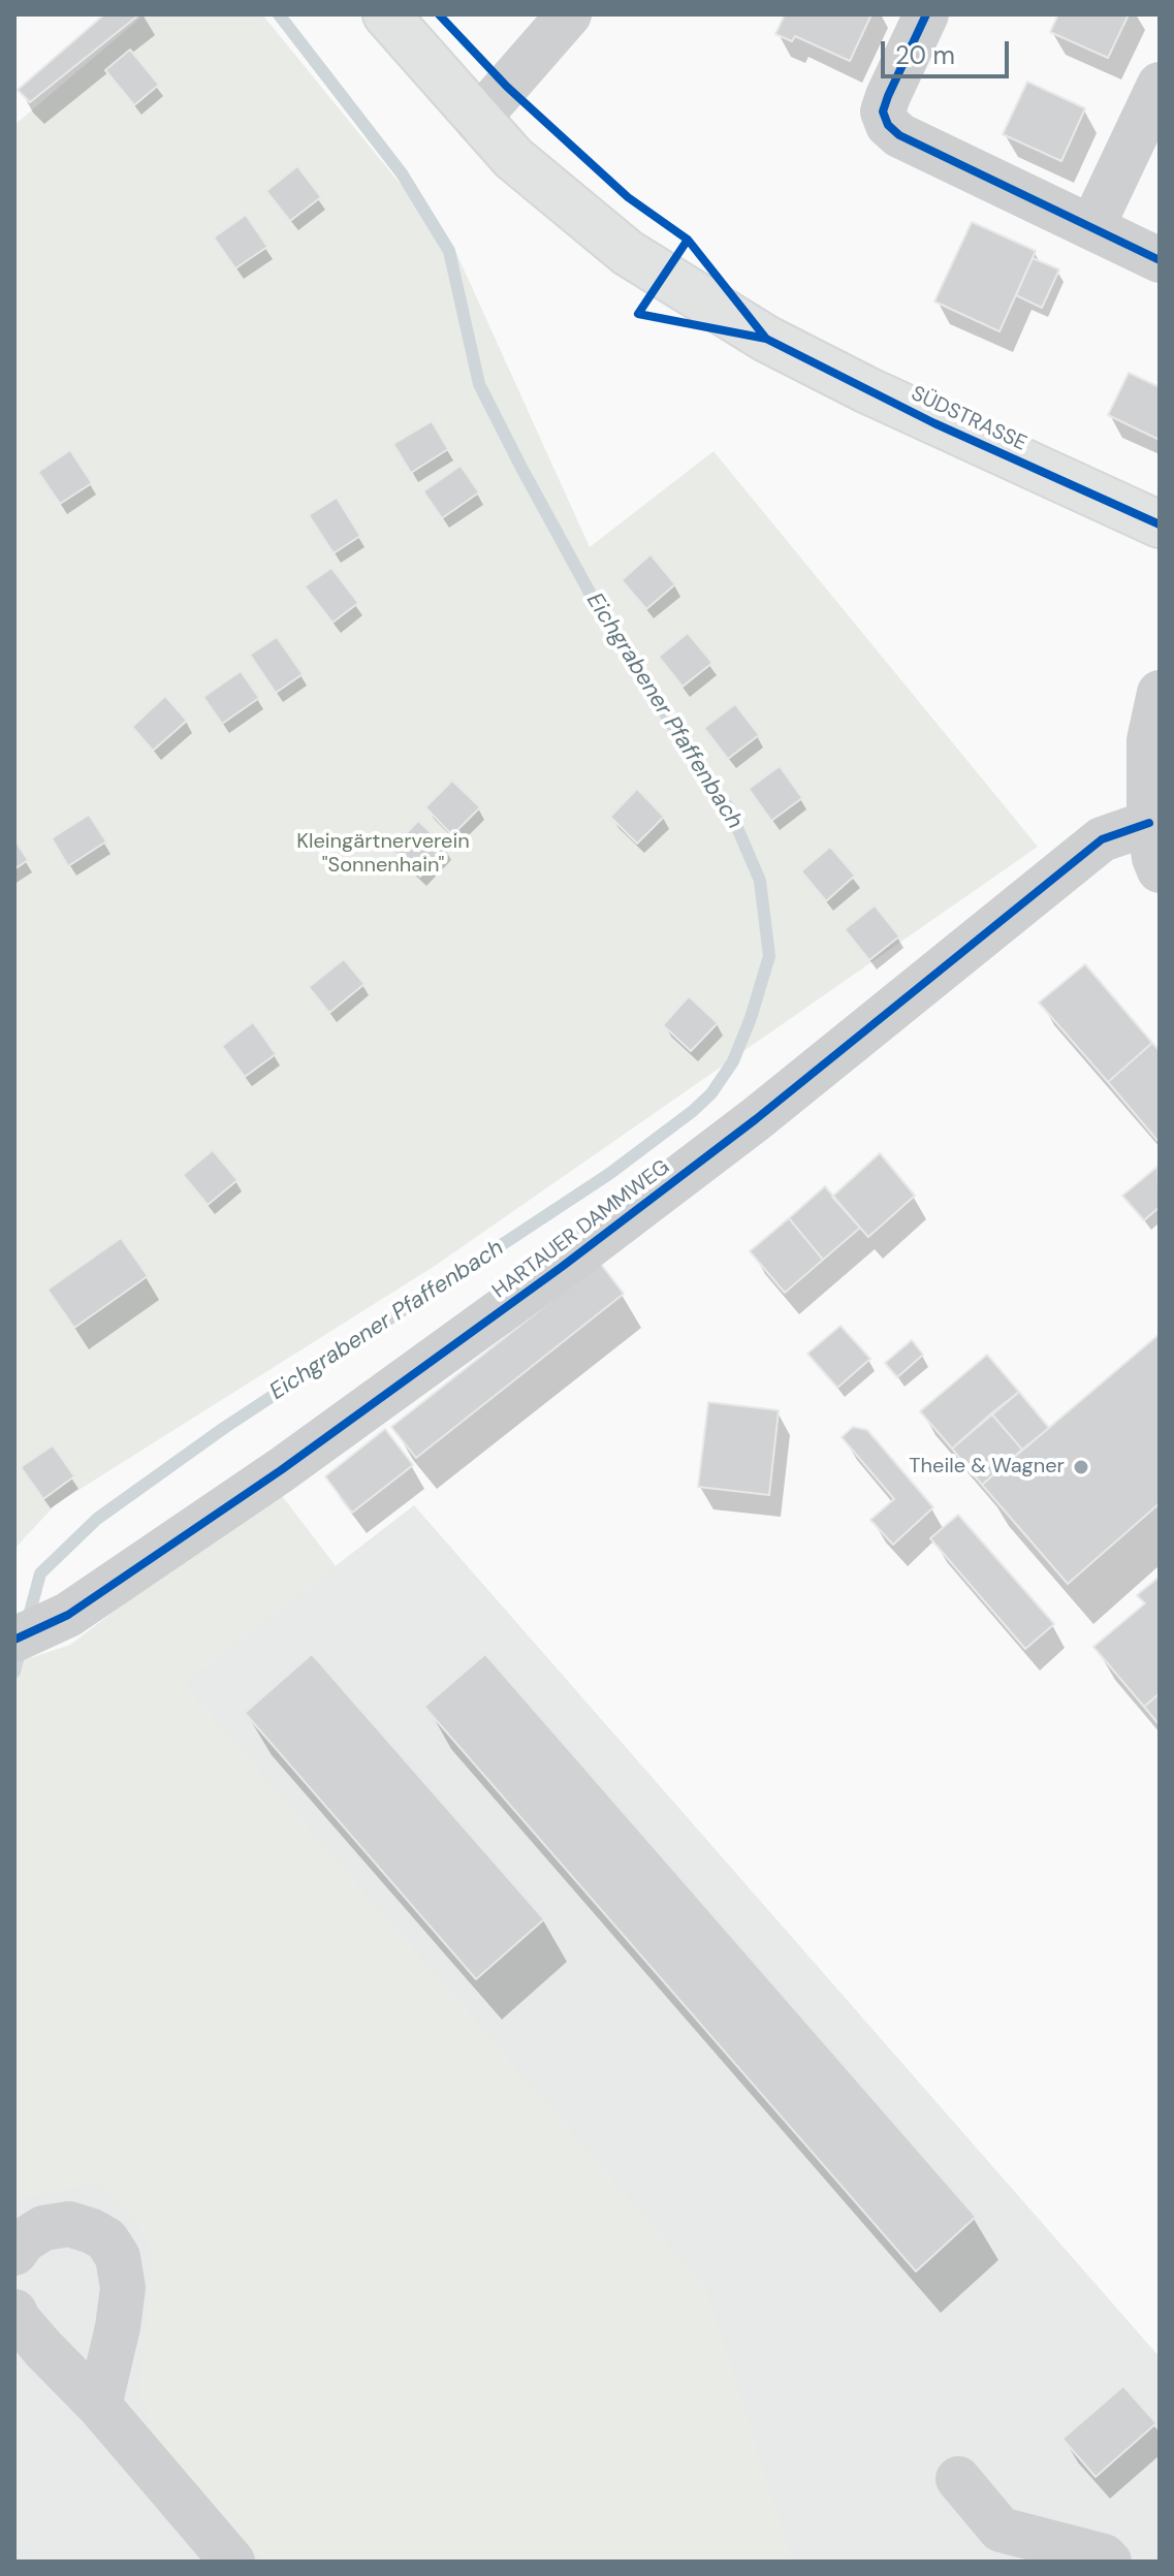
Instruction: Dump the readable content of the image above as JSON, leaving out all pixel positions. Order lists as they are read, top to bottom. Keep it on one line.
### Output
{"streets":{"main road":["SÜDSTRASSE"],"street":["HARTAUER DAMMWEG"]},"water":["Eichgrabener Pfaffenbach"],"parks":["Kleingärtnerverein \"Sonnenhain\""],"places":["Theile & Wagner"],"scale_bar":"20 m"}
